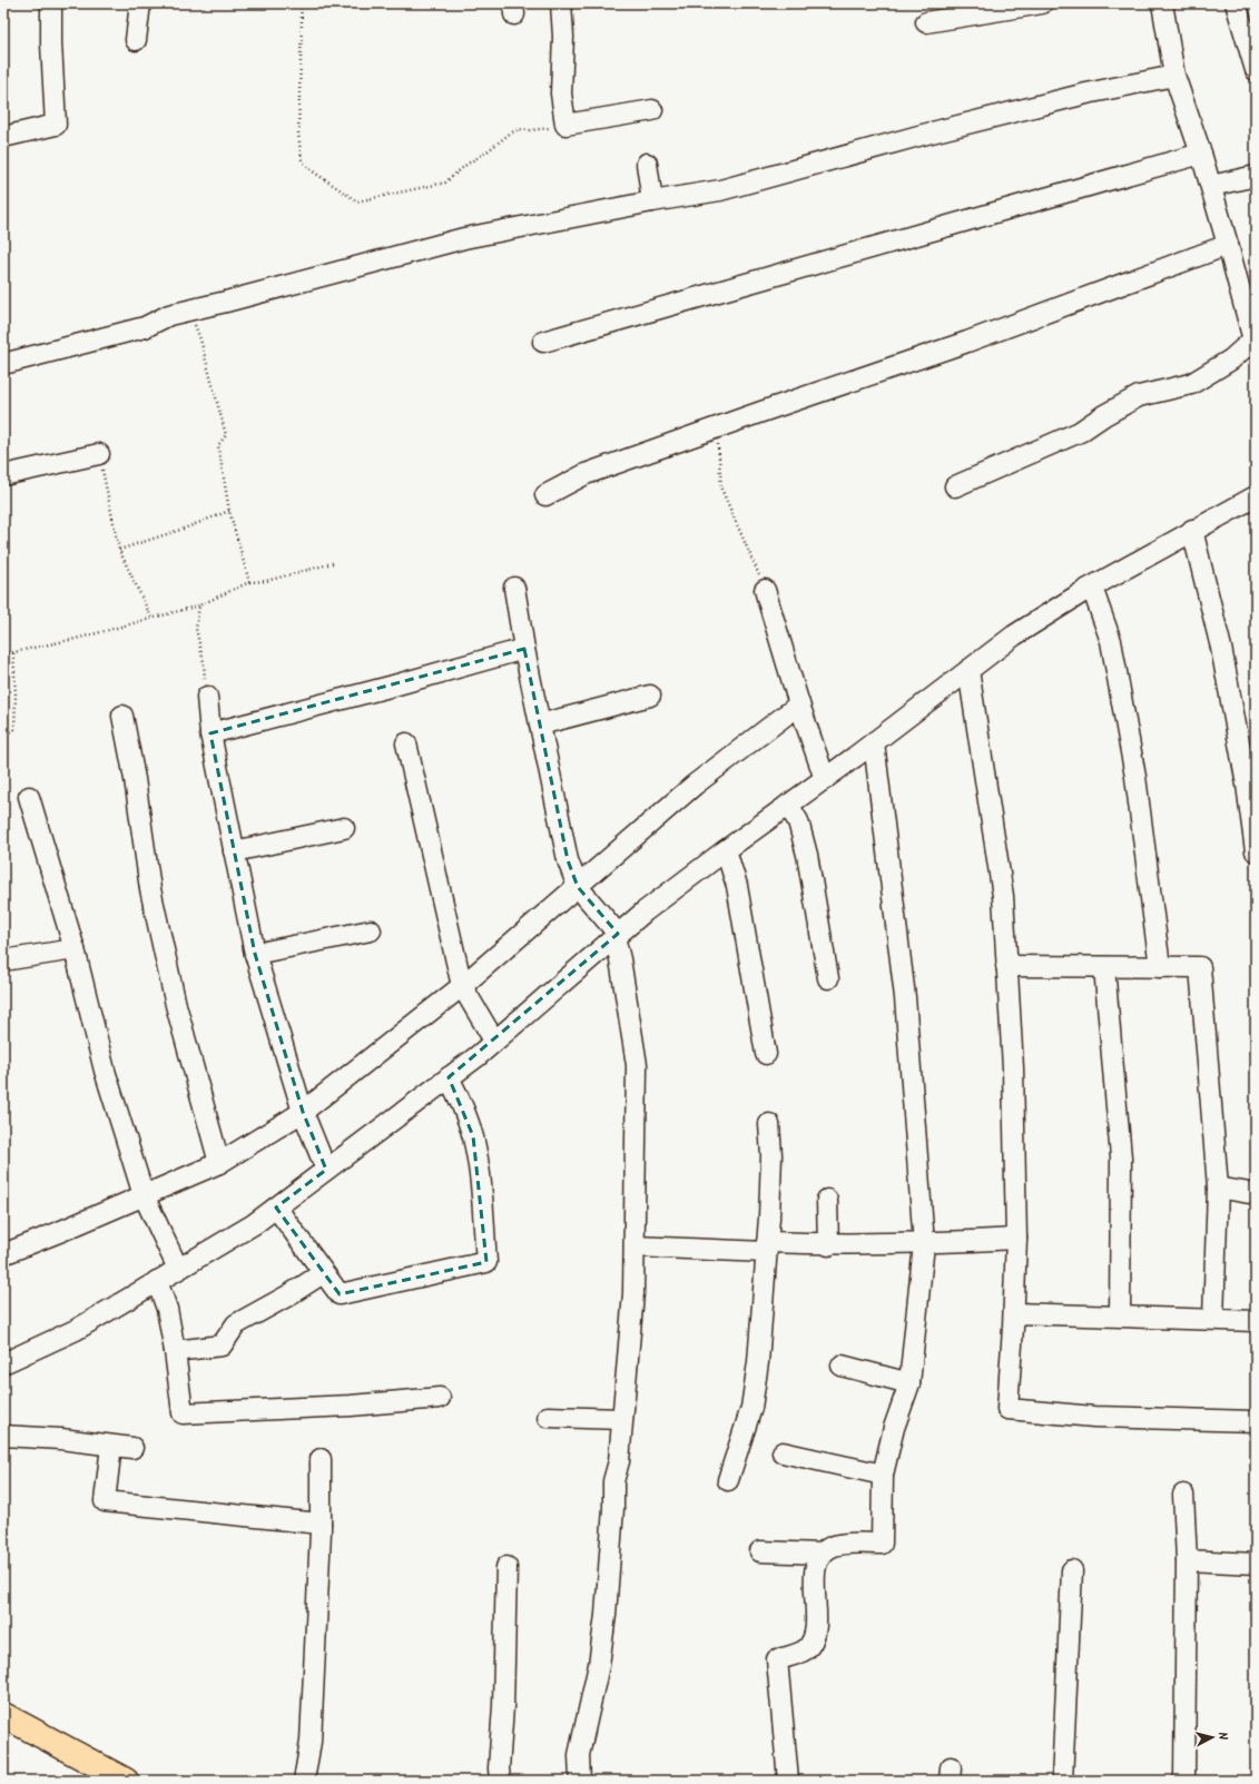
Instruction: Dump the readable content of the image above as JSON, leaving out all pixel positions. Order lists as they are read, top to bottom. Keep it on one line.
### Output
{"north":"right"}
